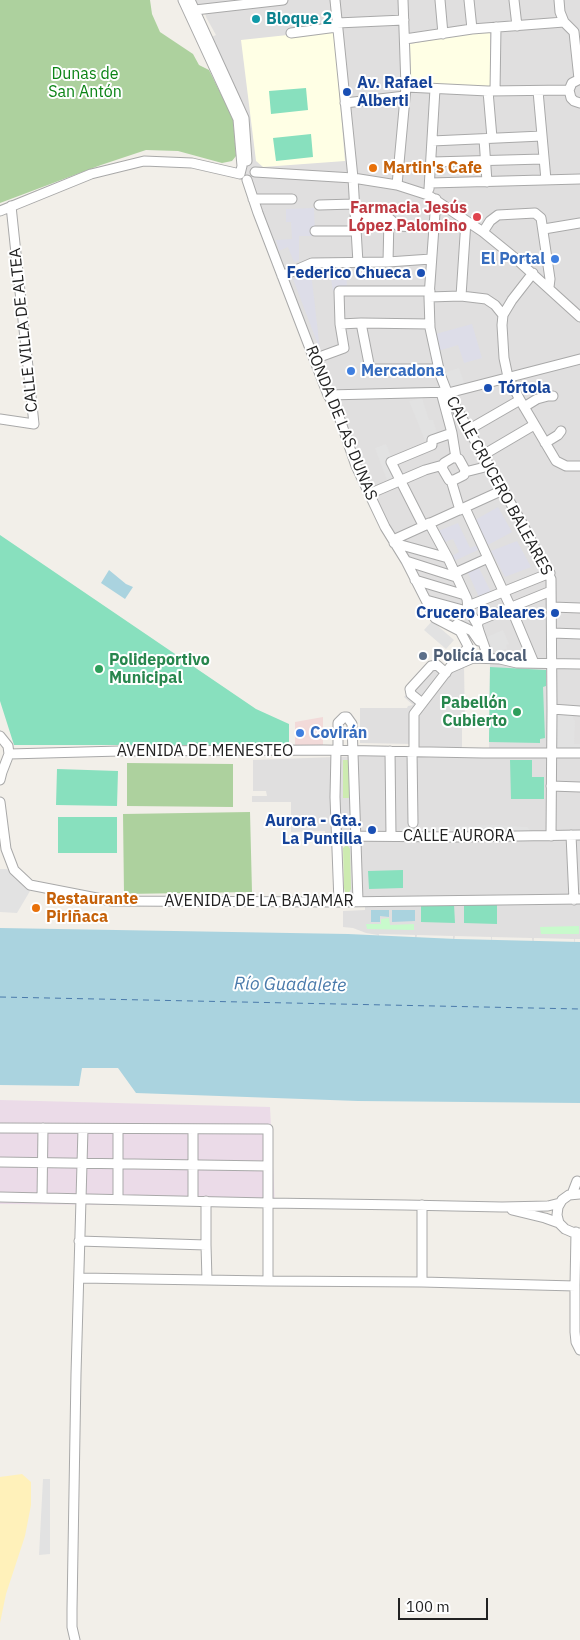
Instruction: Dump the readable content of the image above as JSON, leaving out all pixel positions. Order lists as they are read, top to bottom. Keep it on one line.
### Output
{"streets":{"street":["CALLE VILLA DE ALTEA","RONDA DE LAS DUNAS","CALLE CRUCERO BALEARES","AVENIDA DE MENESTEO","CALLE AURORA","AVENIDA DE LA BAJAMAR"]},"crossings":[["CALLE CRUCERO BALEARES","AVENIDA DE MENESTEO"],["CALLE CRUCERO BALEARES","CALLE AURORA"]],"water":["Río Guadalete"],"parks":["Dunas de San Antón"],"places":["Bloque 2","Av. Rafael Alberti","Martin's Cafe","Farmacia Jesús López Palomino","El Portal","Federico Chueca","Mercadona","Tórtola","Crucero Baleares","Policía Local","Polideportivo Municipal","Pabellón Cubierto","Covirán","Aurora - Gta. La Puntilla","Restaurante Piriñaca"],"scale_bar":"100 m"}
